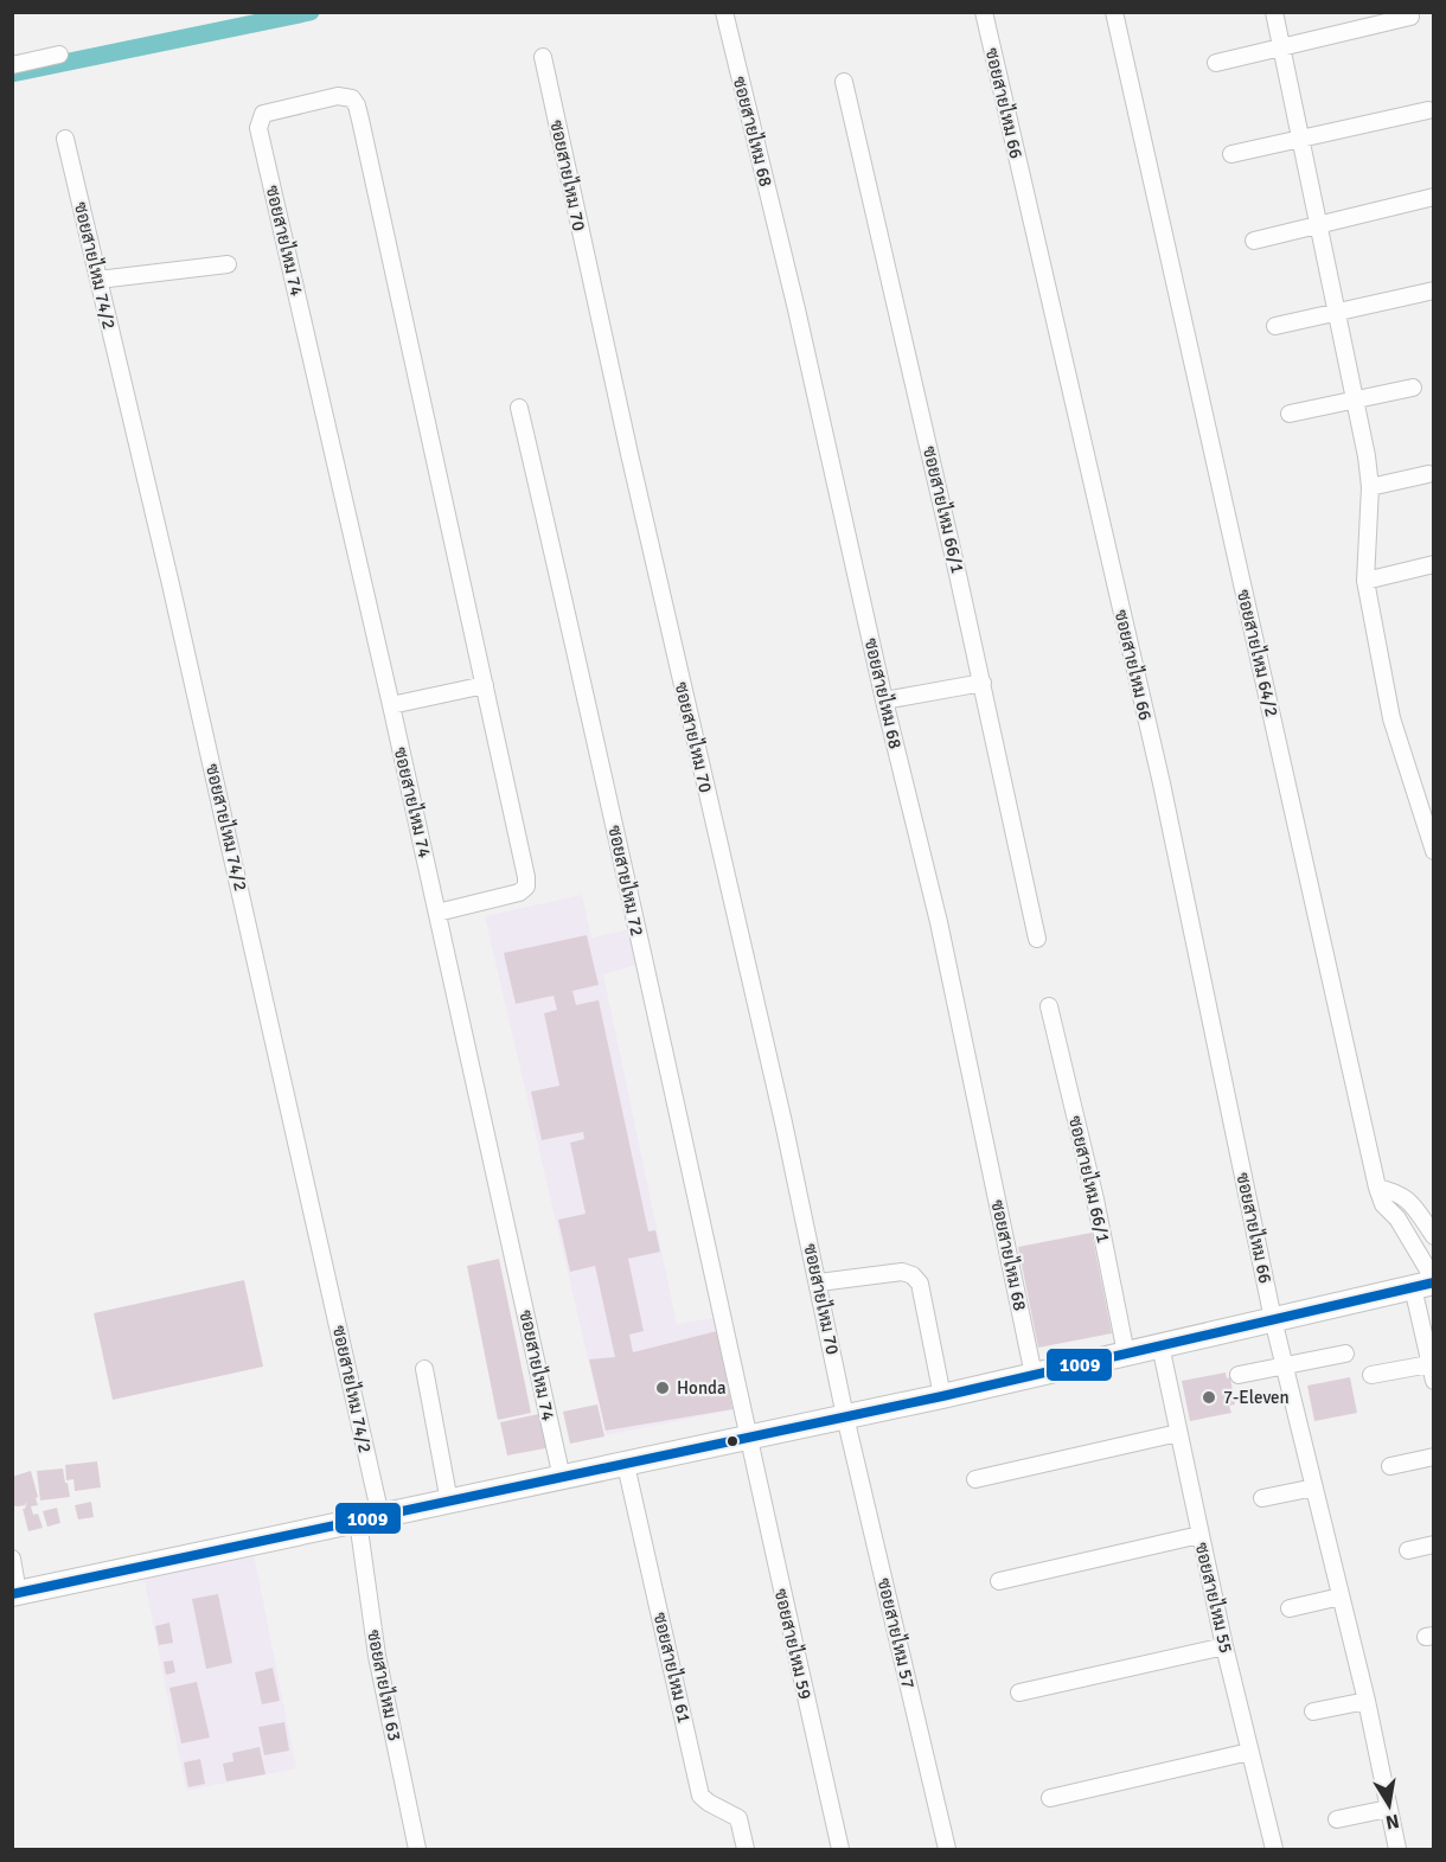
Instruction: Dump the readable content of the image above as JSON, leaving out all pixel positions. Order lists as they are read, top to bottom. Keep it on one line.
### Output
{"streets":{"street":["ซอยสายไหม 66","ซอยสายไหม 68","ซอยสายไหม 70","ซอยสายไหม 74","ซอยสายไหม 74/2","ซอยสายไหม 66/1","ซอยสายไหม 64/2","ซอยสายไหม 72","ซอยสายไหม 55","ซอยสายไหม 57","ซอยสายไหม 59","ซอยสายไหม 61","ซอยสายไหม 63"]},"crossings":[["ซอยสายไหม 70","ซอยสายไหม 57"],["ซอยสายไหม 74/2","ซอยสายไหม 63"],["ซอยสายไหม 72","ซอยสายไหม 59"]],"places":["Honda","7-Eleven"],"lines":["transit line 1009"],"north":"bottom"}
